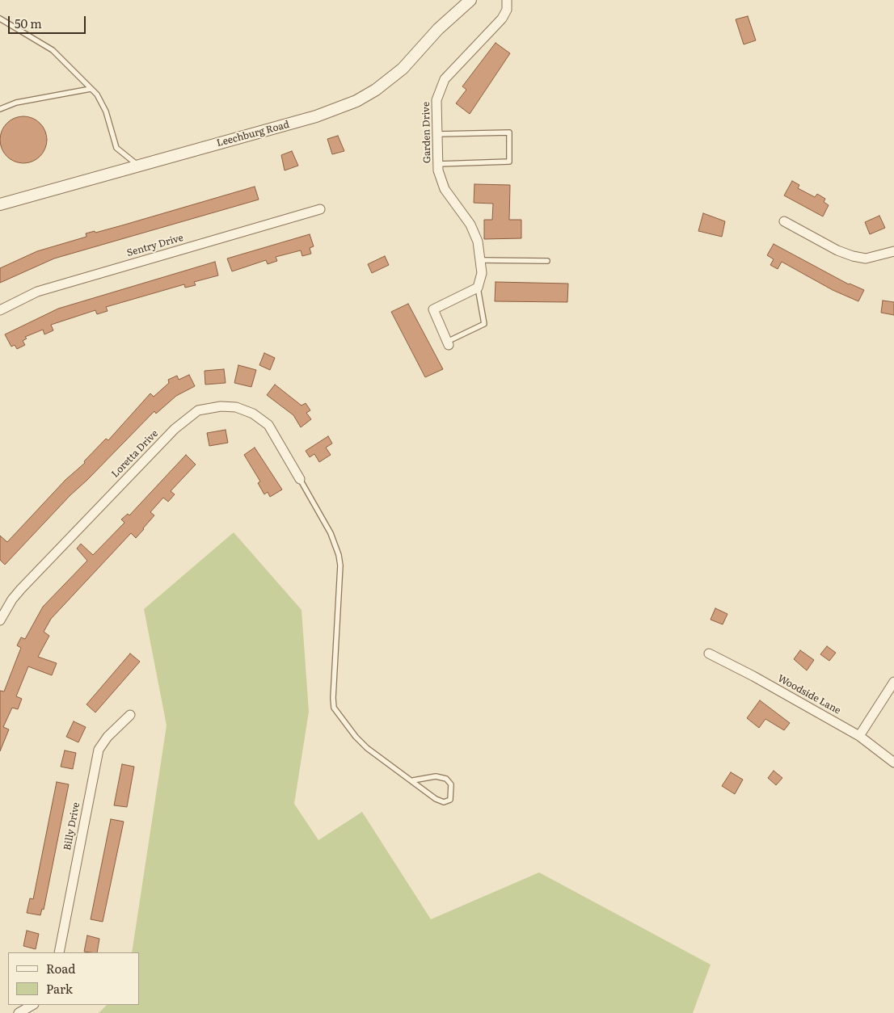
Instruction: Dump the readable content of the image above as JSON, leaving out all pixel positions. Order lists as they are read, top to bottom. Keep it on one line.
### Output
{"streets":{"street":["Garden Drive","Leechburg Road","Sentry Drive","Loretta Drive","Woodside Lane","Billy Drive"]},"legend":["Road","Park"],"scale_bar":"50 m"}
